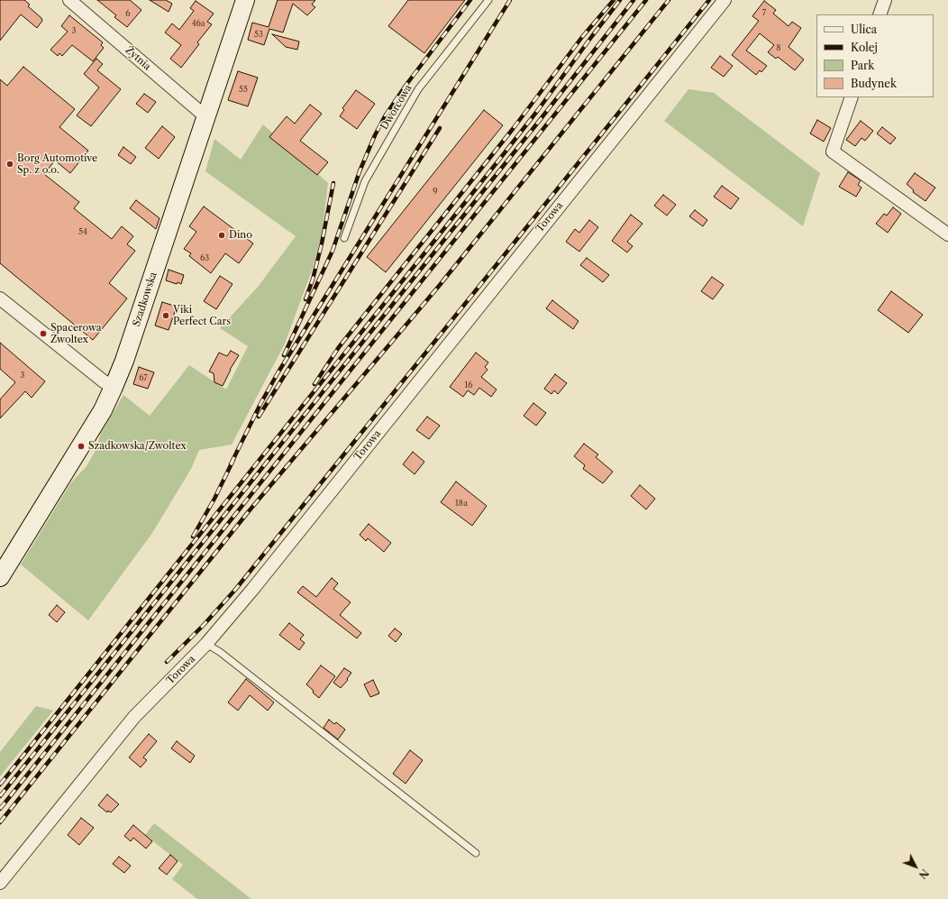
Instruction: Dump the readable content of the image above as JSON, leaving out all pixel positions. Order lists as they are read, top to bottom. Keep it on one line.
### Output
{"streets":{"street":["Żytnia","Torowa","Szadkowska"],"lane":["Dworcowa"]},"crossings":[["Żytnia","Szadkowska"]],"places":["Borg Automotive Sp. z o.o.","Dino","Viki Perfect Cars","Spacerowa Zwoltex","Szadkowska/Zwoltex"],"house_numbers":["7","6","46a","3","53","8","55","9","54","63","3","67","16","18a"],"legend":["Ulica","Kolej","Park","Budynek"],"north":"bottom right"}
